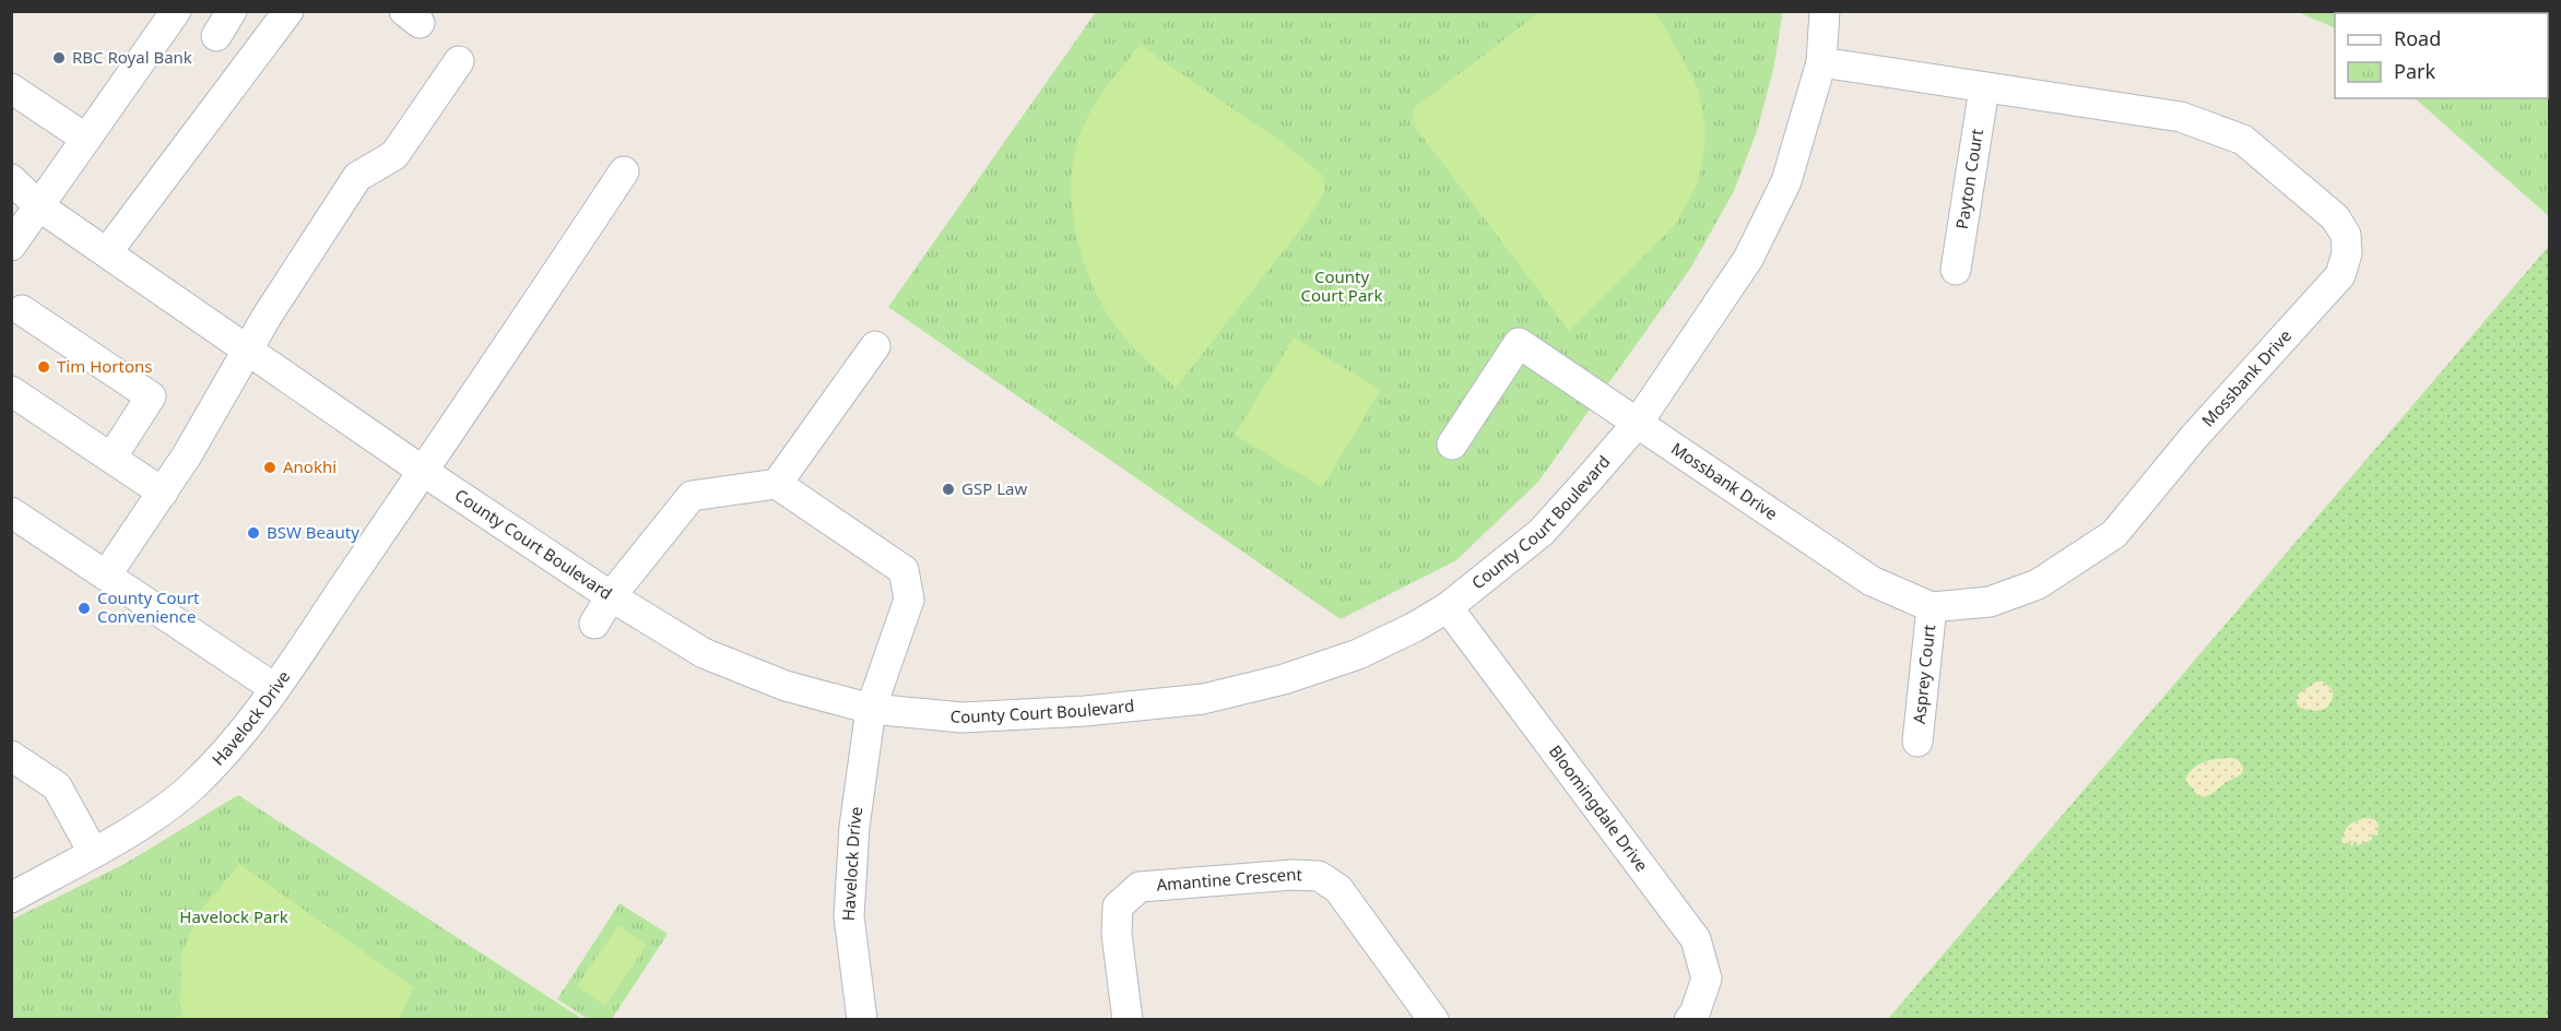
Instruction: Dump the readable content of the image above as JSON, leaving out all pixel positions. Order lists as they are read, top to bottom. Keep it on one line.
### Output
{"streets":{"street":["Payton Court","Mossbank Drive","County Court Boulevard","Asprey Court","Havelock Drive","Bloomingdale Drive","Amantine Crescent"]},"crossings":[["Payton Court","Mossbank Drive"],["Mossbank Drive","County Court Boulevard"],["Mossbank Drive","Asprey Court"],["County Court Boulevard","Havelock Drive"],["County Court Boulevard","Bloomingdale Drive"]],"parks":["County Court Park","Havelock Park"],"places":["RBC Royal Bank","Tim Hortons","Anokhi","GSP Law","BSW Beauty","County Court Convenience"],"legend":["Road","Park"]}
